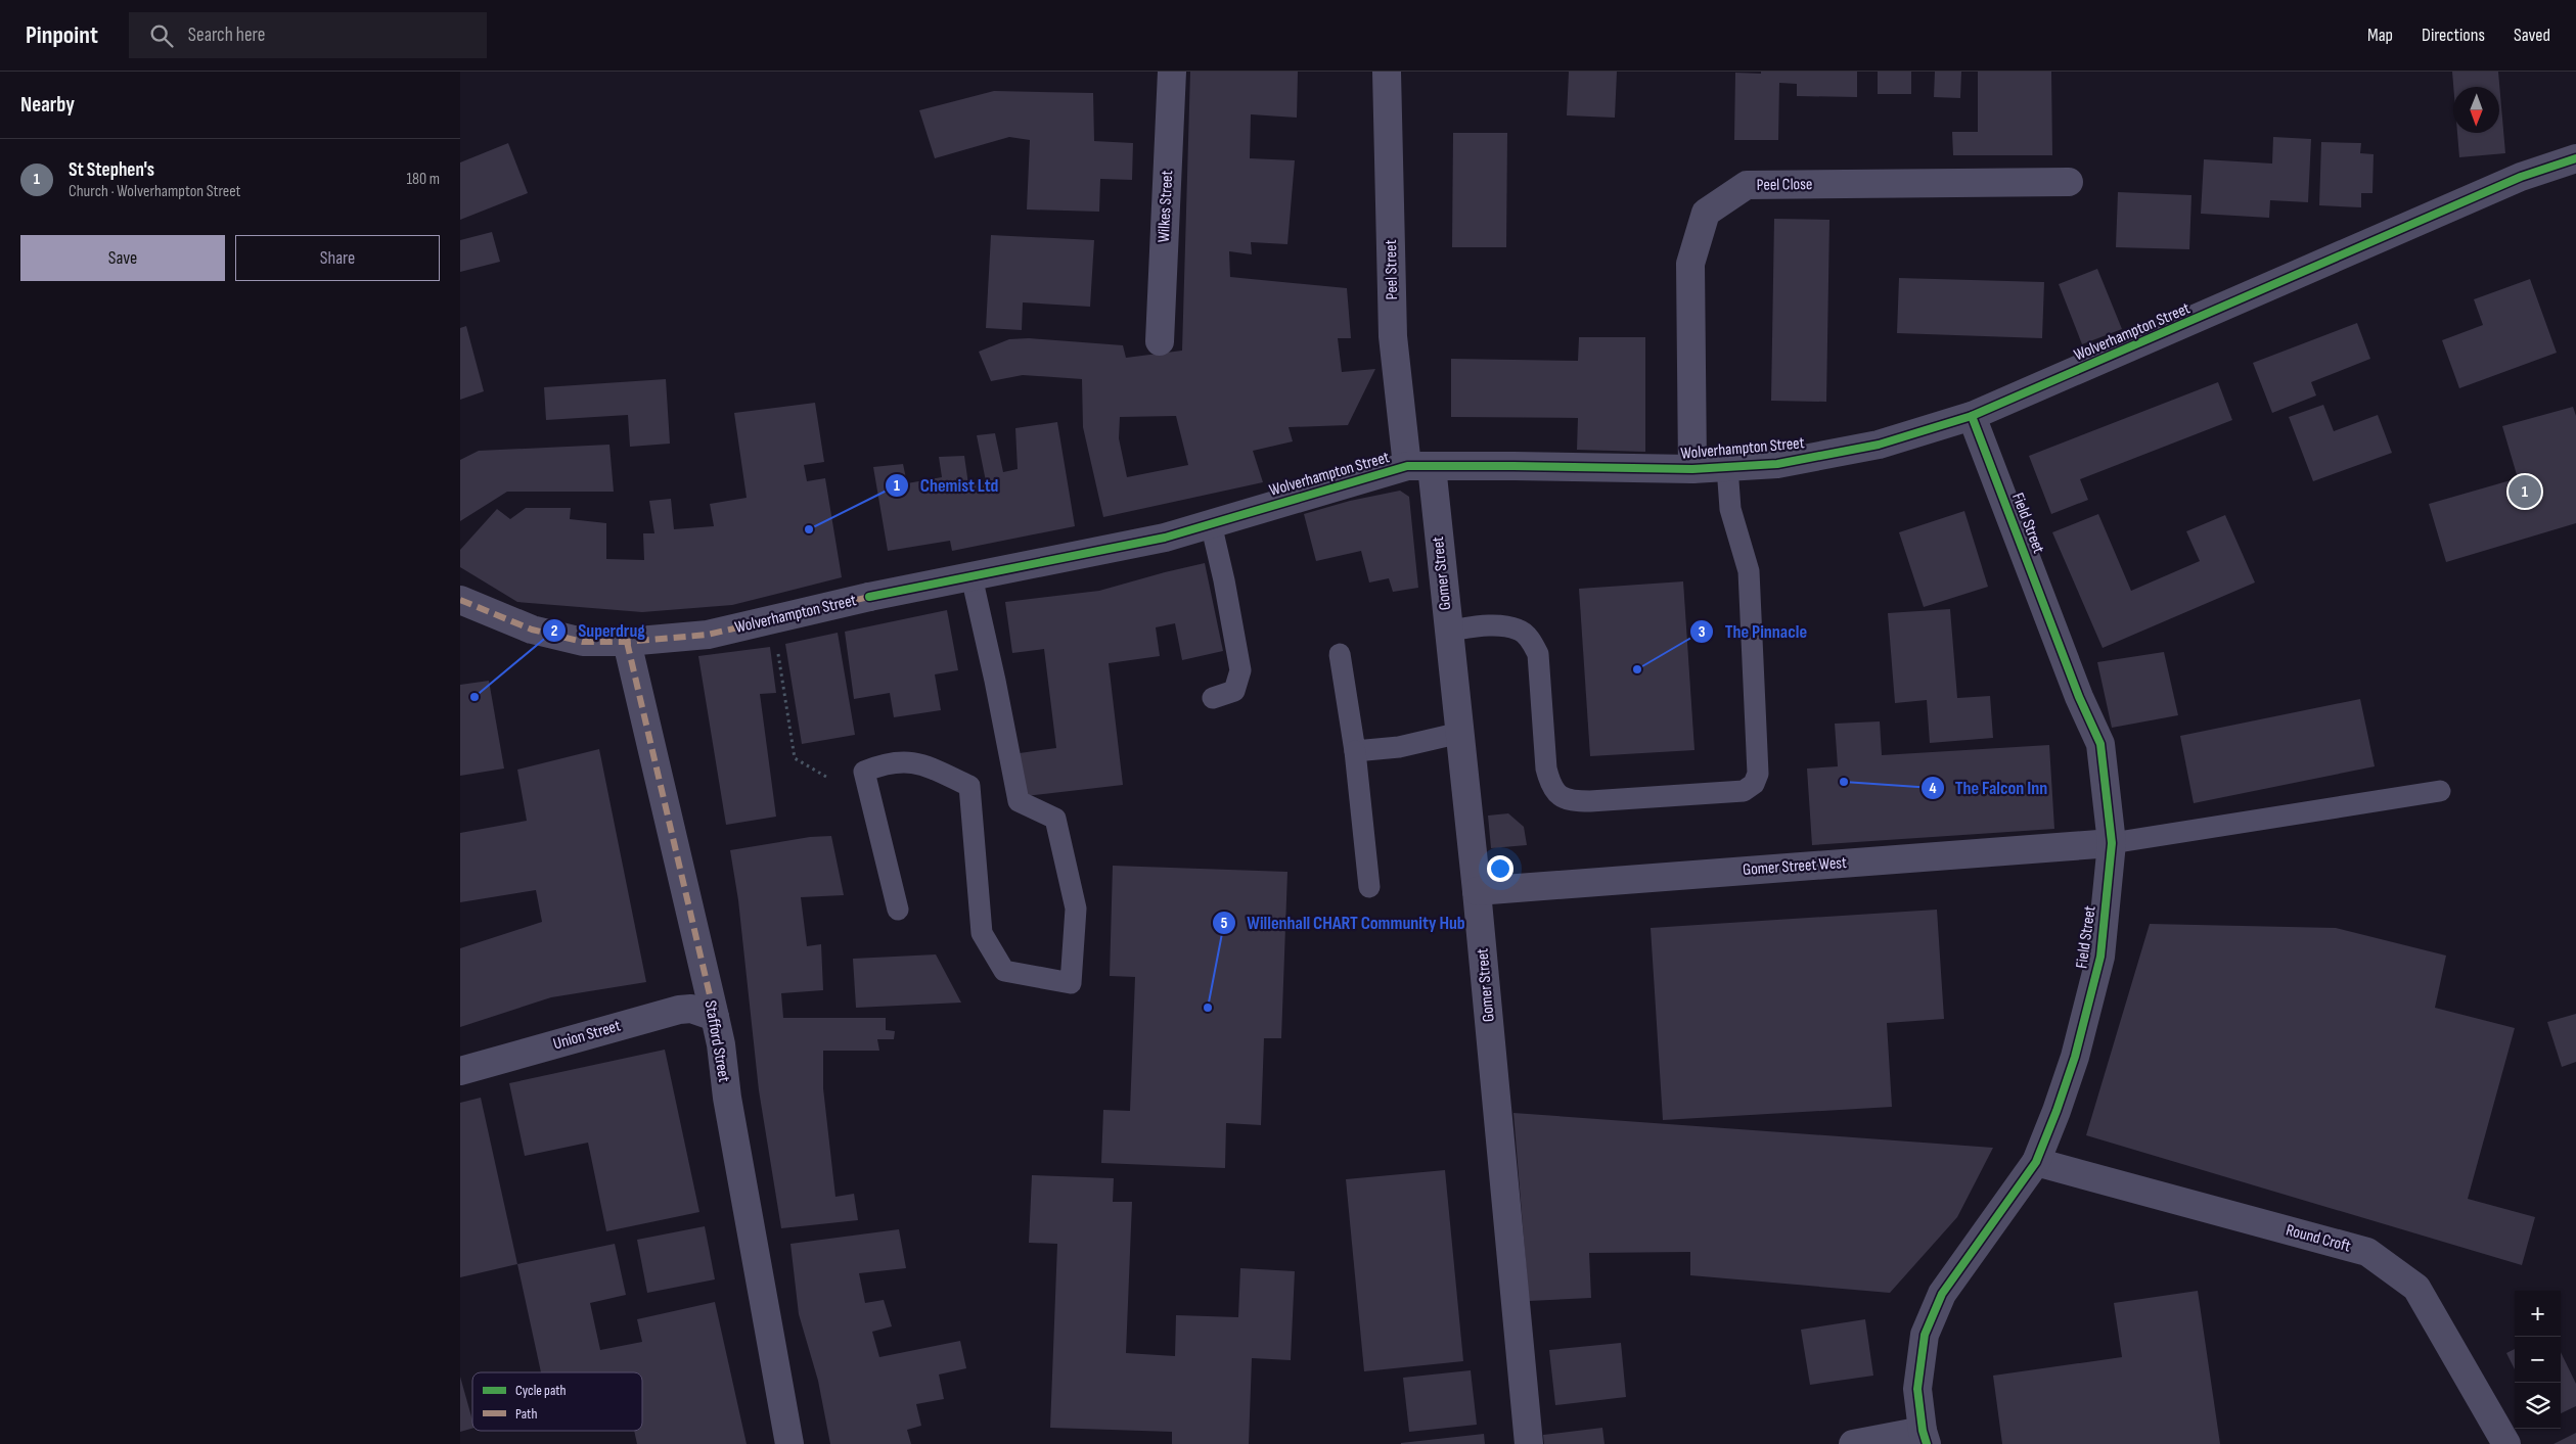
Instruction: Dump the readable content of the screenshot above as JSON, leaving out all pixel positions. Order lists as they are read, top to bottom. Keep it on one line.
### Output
{"streets":{"street":["Peel Close","Wilkes Street","Peel Street","Wolverhampton Street","Field Street","Gomer Street","Gomer Street West","Union Street","Stafford Street","Round Croft"]},"crossings":[["Peel Close","Wolverhampton Street"],["Peel Street","Wolverhampton Street"],["Peel Street","Gomer Street"],["Wolverhampton Street","Field Street"],["Wolverhampton Street","Gomer Street"],["Wolverhampton Street","Stafford Street"],["Field Street","Gomer Street West"],["Field Street","Round Croft"],["Gomer Street","Gomer Street West"],["Union Street","Stafford Street"]],"places":["Chemist Ltd","The Pinnacle","Superdrug","The Falcon Inn","Willenhall CHART Community Hub"],"legend":["Cycle path","Path"],"north":"bottom","page":{"header":"Pinpoint","search":"Search here","nav":["Map","Directions","Saved"],"heading":"Nearby","list":[{"mark":"1","name":"St Stephen's","note":"Church · Wolverhampton Street","value":"180 m"}],"buttons":["Save","Share"],"pins":"1","map_buttons":["+","−"]}}
